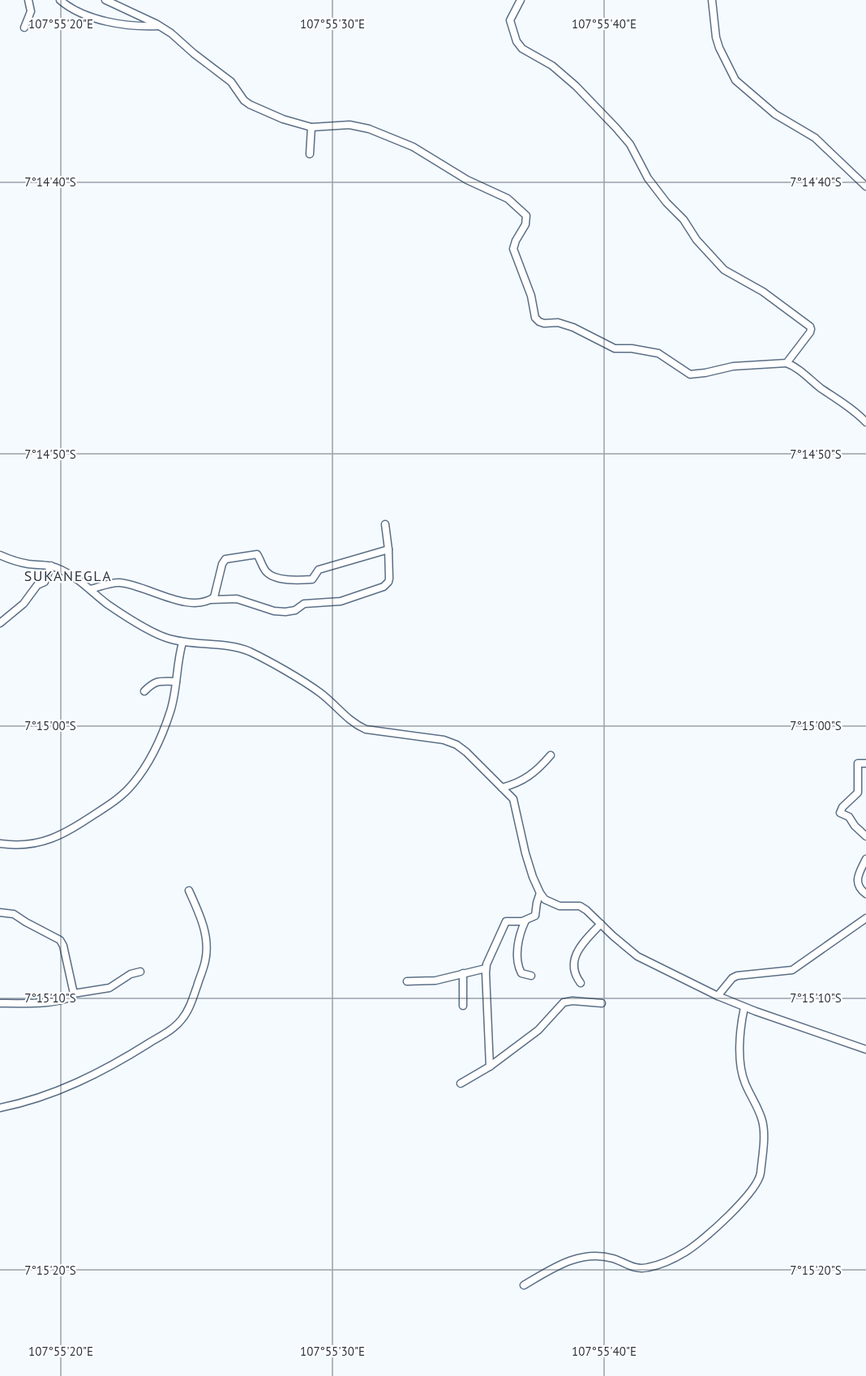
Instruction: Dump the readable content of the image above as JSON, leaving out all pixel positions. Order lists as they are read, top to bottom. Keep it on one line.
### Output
{"districts":["SUKANEGLA"],"coordinates":["107°55'20\"E","107°55'30\"E","107°55'40\"E","7°14'40\"S","7°14'50\"S","7°15'00\"S","7°15'10\"S","7°15'20\"S"]}
